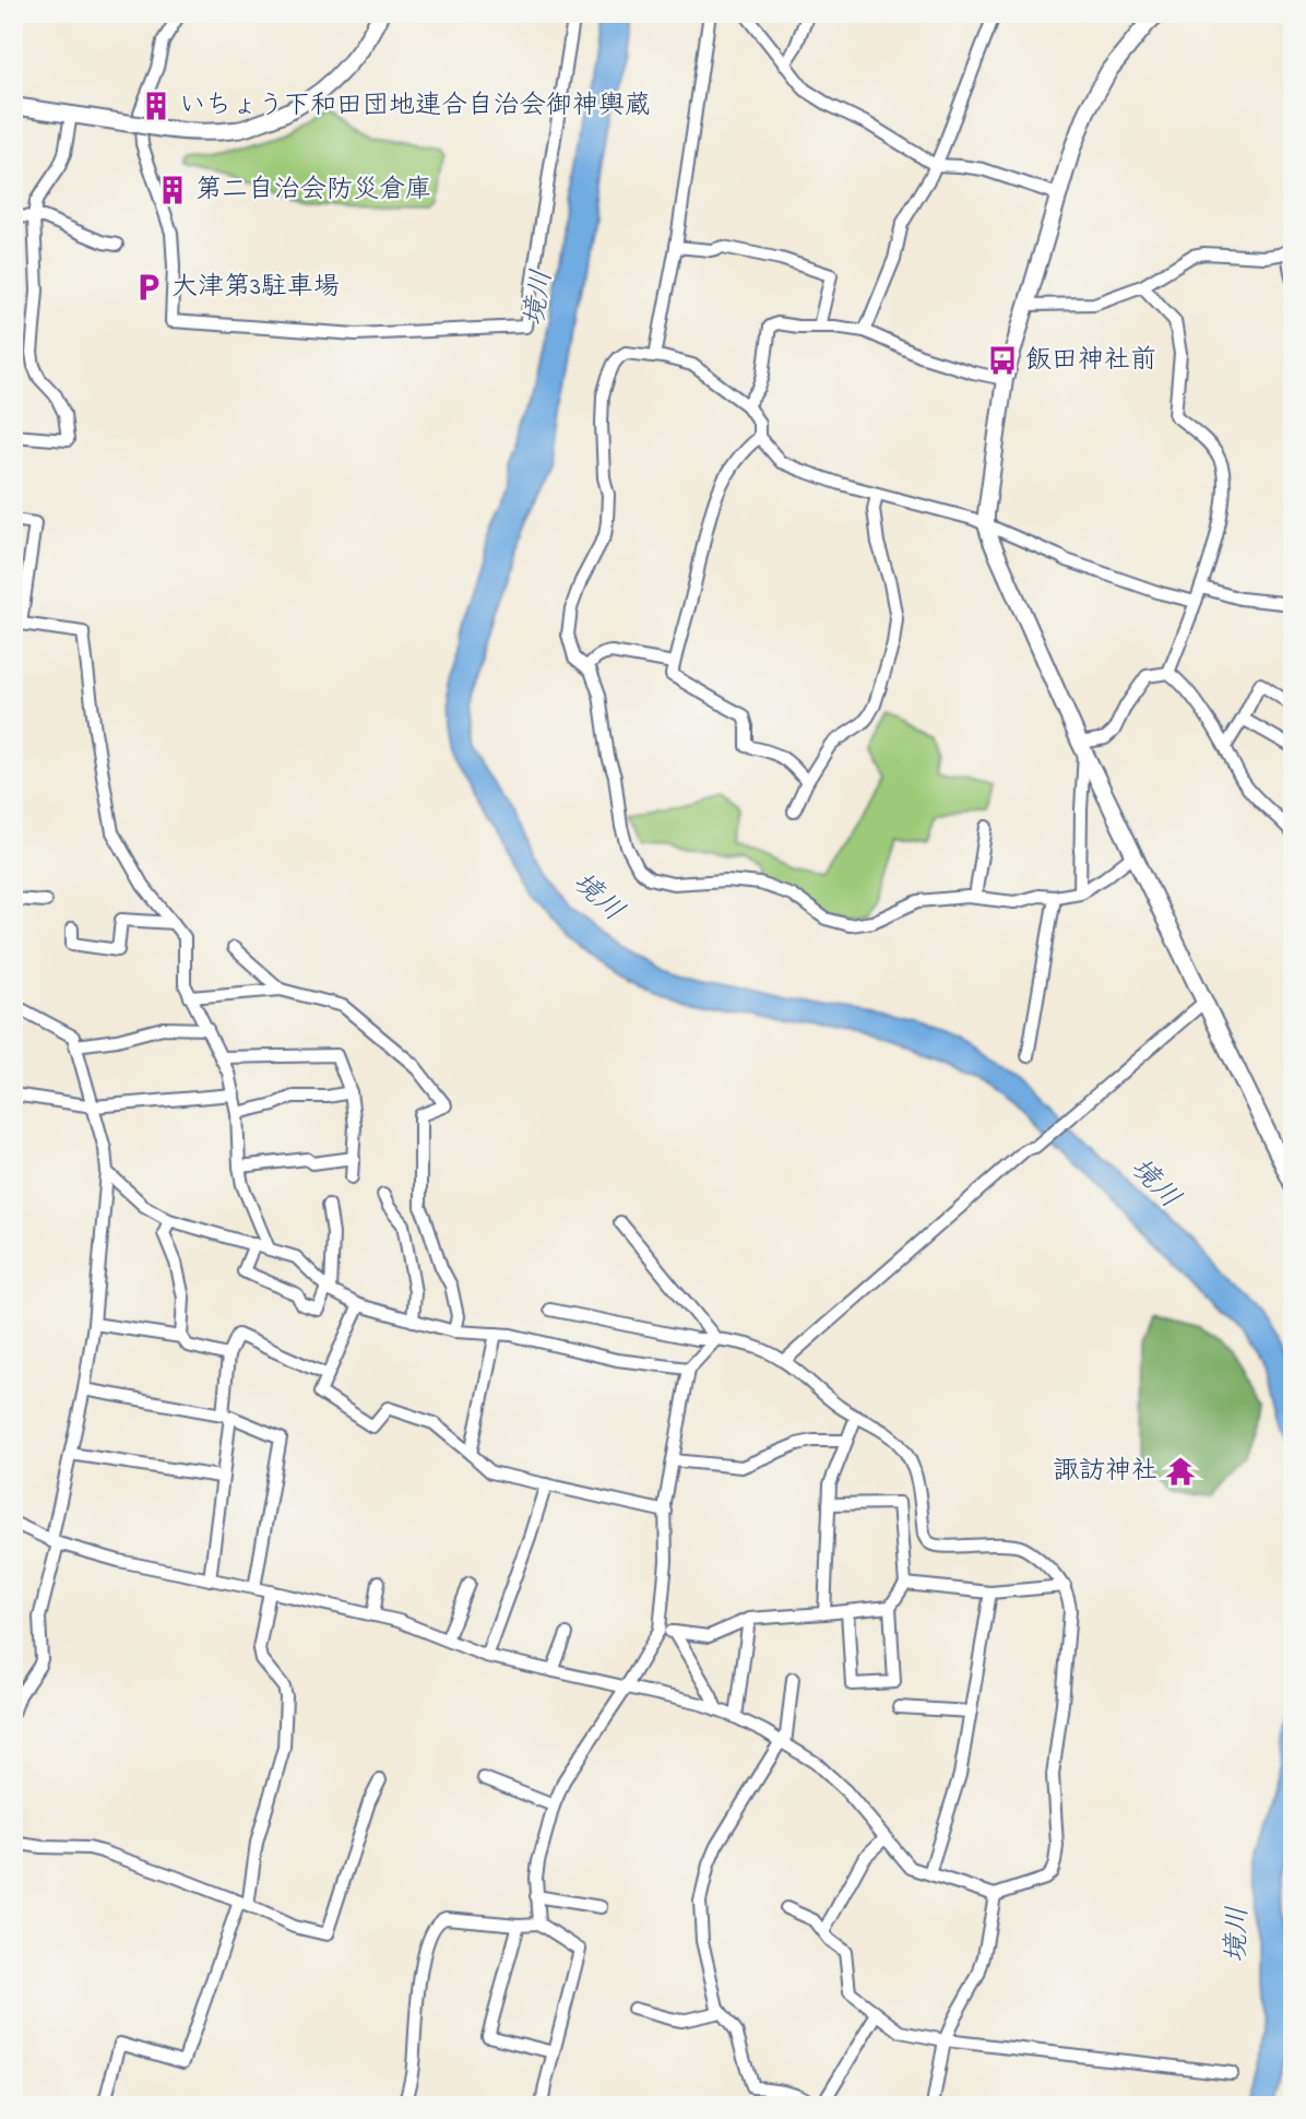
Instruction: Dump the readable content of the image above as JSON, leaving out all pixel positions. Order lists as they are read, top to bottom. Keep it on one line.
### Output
{"water":["境川"],"places":{"building":["いちょう下和田団地連合自治会御神輿蔵","第二自治会防災倉庫"],"parking":["大津第3駐車場"],"bus stop":["飯田神社前"],"temple":["諏訪神社"]}}
